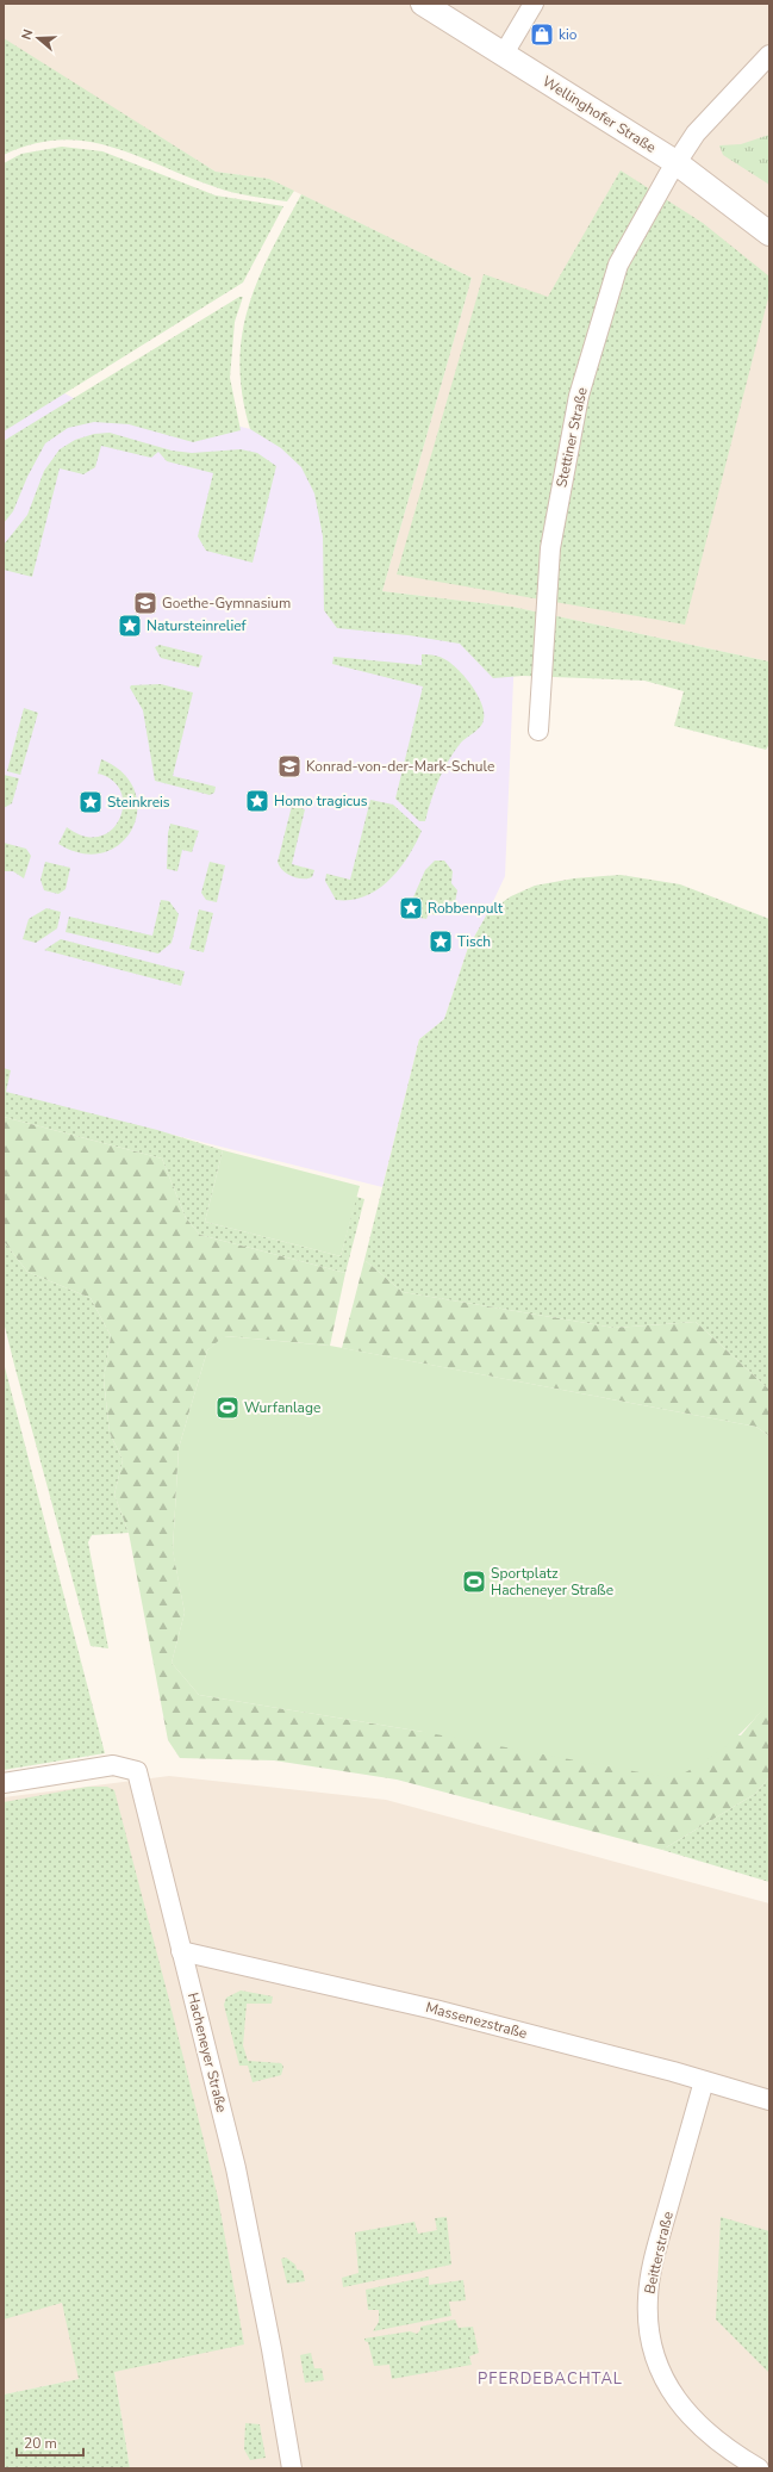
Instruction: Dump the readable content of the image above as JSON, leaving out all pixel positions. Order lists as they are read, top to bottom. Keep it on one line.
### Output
{"streets":{"street":["Wellinghofer Straße","Stettiner Straße","Massenezstraße","Hacheneyer Straße","Beitterstraße"]},"crossings":[["Wellinghofer Straße","Stettiner Straße"],["Massenezstraße","Hacheneyer Straße"],["Massenezstraße","Beitterstraße"]],"districts":["PFERDEBACHTAL"],"places":{"shop":["kio"],"school or university":["Goethe-Gymnasium","Konrad-von-der-Mark-Schule"],"place":["Natursteinrelief","Homo tragicus","Steinkreis","Robbenpult","Tisch"],"sports":["Wurfanlage","Sportplatz Hacheneyer Straße"]},"scale_bar":"20 m","north":"left"}
